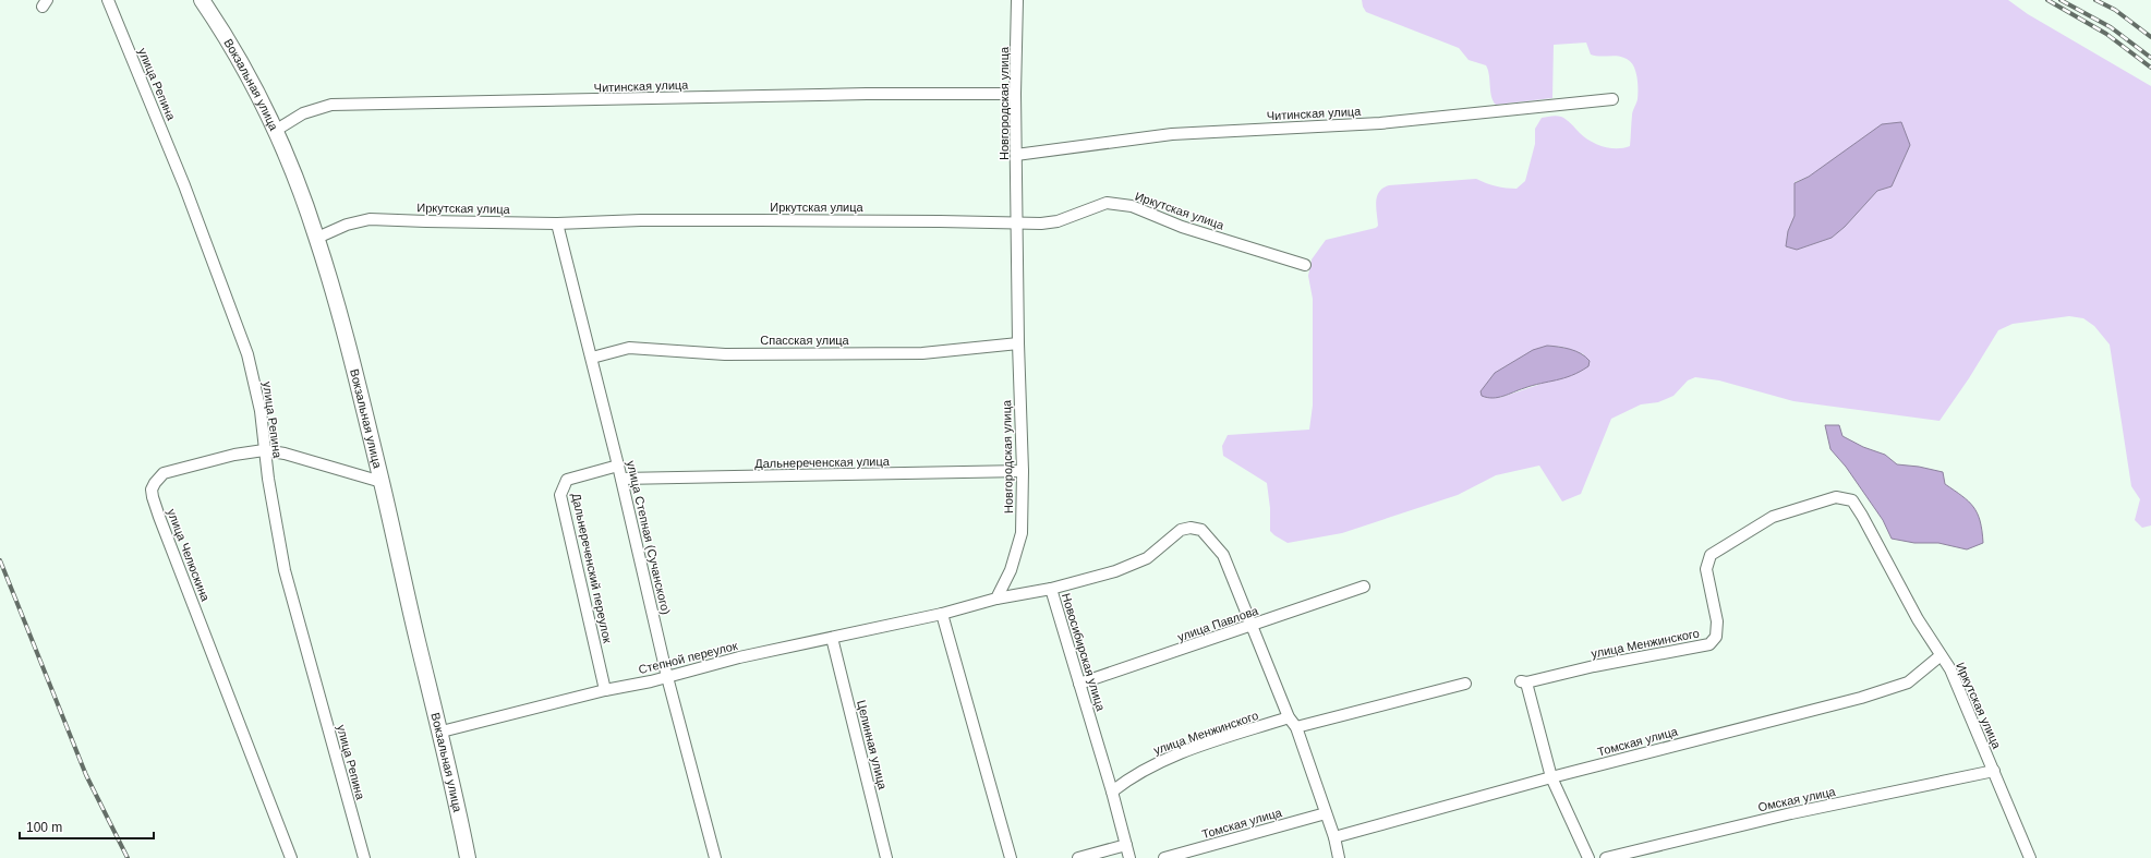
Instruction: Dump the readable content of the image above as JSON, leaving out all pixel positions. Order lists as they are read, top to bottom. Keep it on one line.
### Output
{"streets":{"main road":["Вокзальная улица"],"street":["улица Репина","Читинская улица","Новгородская улица","Иркутская улица","Спасская улица","Дальнереченская улица","улица Степная (Сучанского)","улица Челюскина","Дальнереченский переулок","улица Павлова","улица Менжинского","Новосибирская улица","Степной переулок","Томская улица","Целинная улица","Омская улица"]},"crossings":[["улица Репина","улица Челюскина"],["Вокзальная улица","Читинская улица"],["Вокзальная улица","Иркутская улица"],["Вокзальная улица","улица Челюскина"],["Вокзальная улица","Степной переулок"],["Читинская улица","Новгородская улица"],["Новгородская улица","Иркутская улица"],["Новгородская улица","Спасская улица"],["Новгородская улица","Дальнереченская улица"],["Иркутская улица","улица Степная (Сучанского)"],["Иркутская улица","улица Менжинского"],["Иркутская улица","Томская улица"],["Иркутская улица","Омская улица"],["Спасская улица","улица Степная (Сучанского)"],["Дальнереченская улица","улица Степная (Сучанского)"],["улица Степная (Сучанского)","Дальнереченский переулок"],["улица Степная (Сучанского)","Степной переулок"],["Дальнереченский переулок","Степной переулок"],["улица Павлова","Новосибирская улица"],["улица Менжинского","Новосибирская улица"],["улица Менжинского","Томская улица"],["Степной переулок","Целинная улица"]],"scale_bar":"100 m"}
